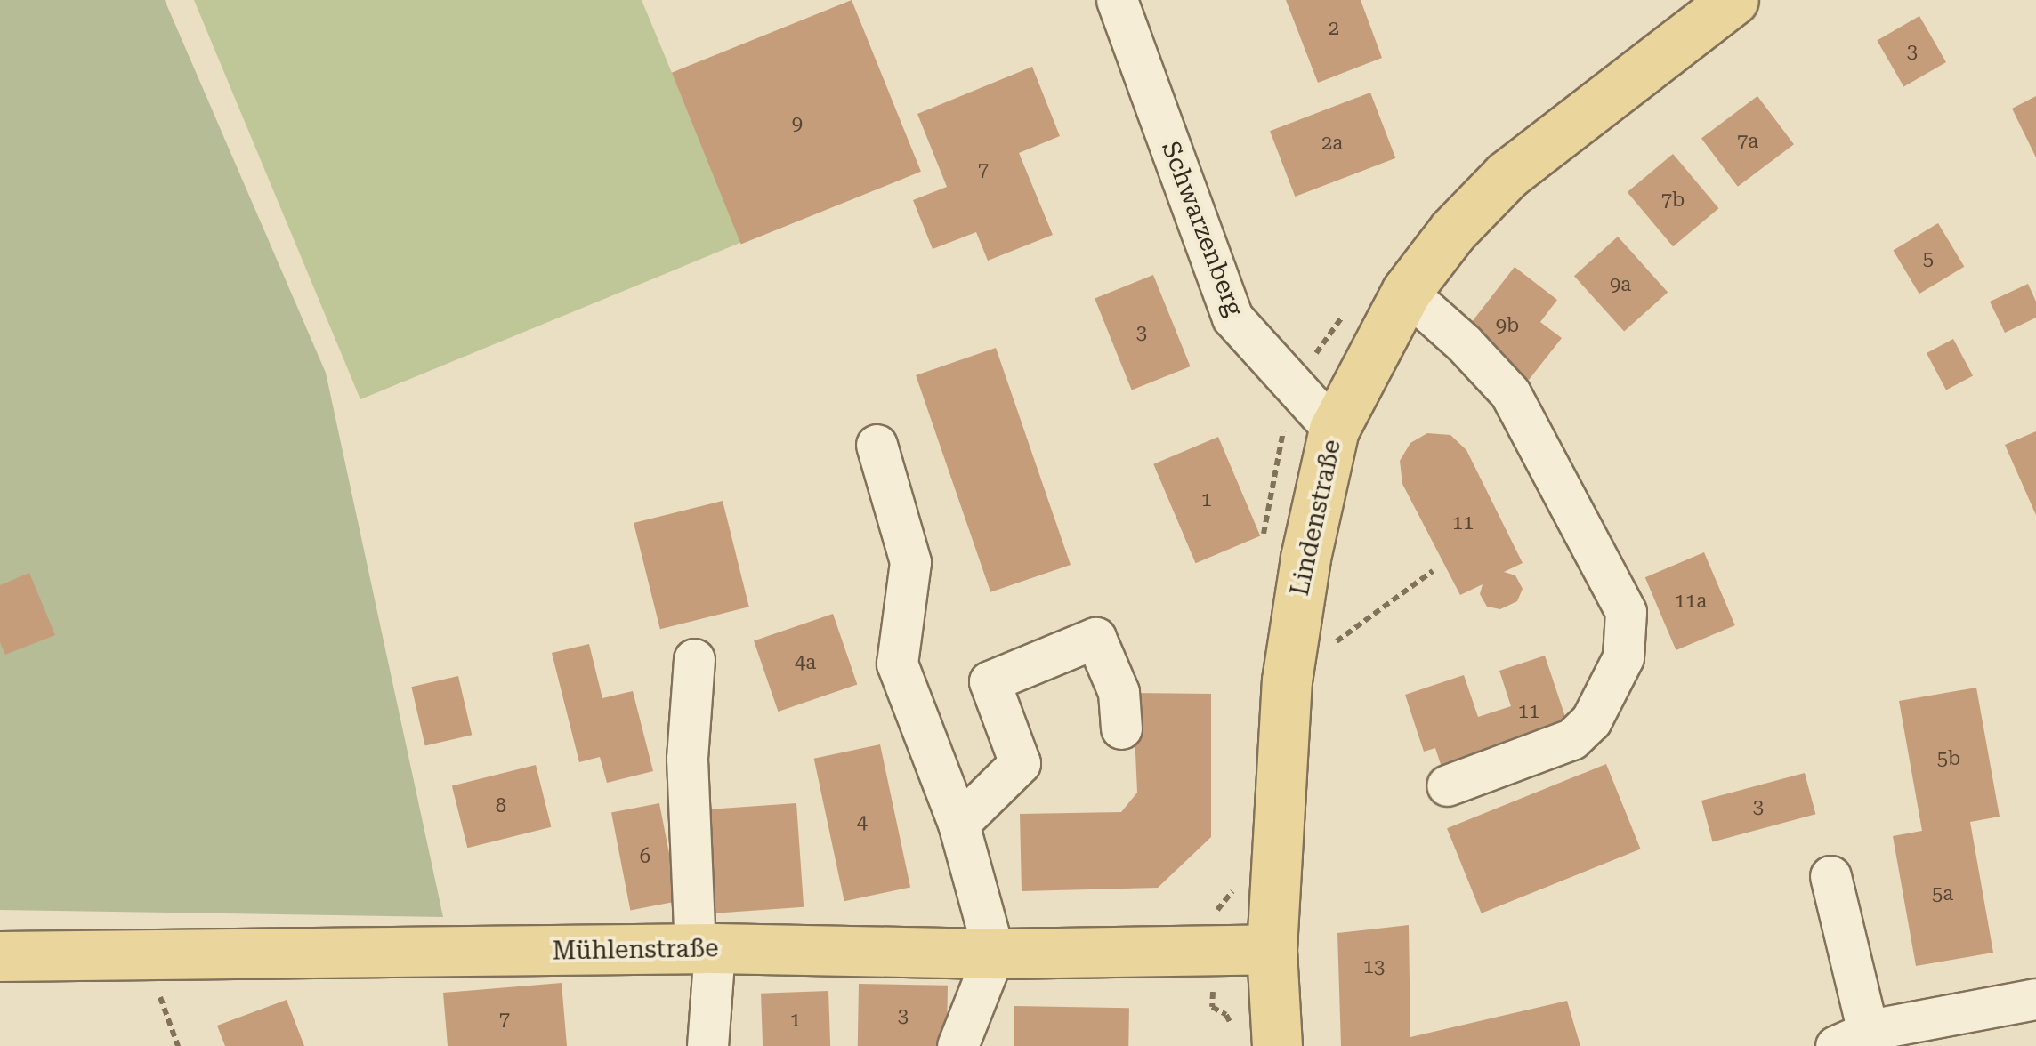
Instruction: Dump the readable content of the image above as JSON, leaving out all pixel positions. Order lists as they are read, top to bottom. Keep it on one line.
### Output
{"streets":{"main road":["Lindenstraße","Mühlenstraße"],"street":["Schwarzenberg"]},"crossings":[["Schwarzenberg","Lindenstraße"],["Lindenstraße","Mühlenstraße"]],"house_numbers":["2","3","9","7a","2a","7","7b","5","9a","9b","3","1","11","11a","4a","11","5b","8","3","4","6","5a","13","3","7","1"]}
